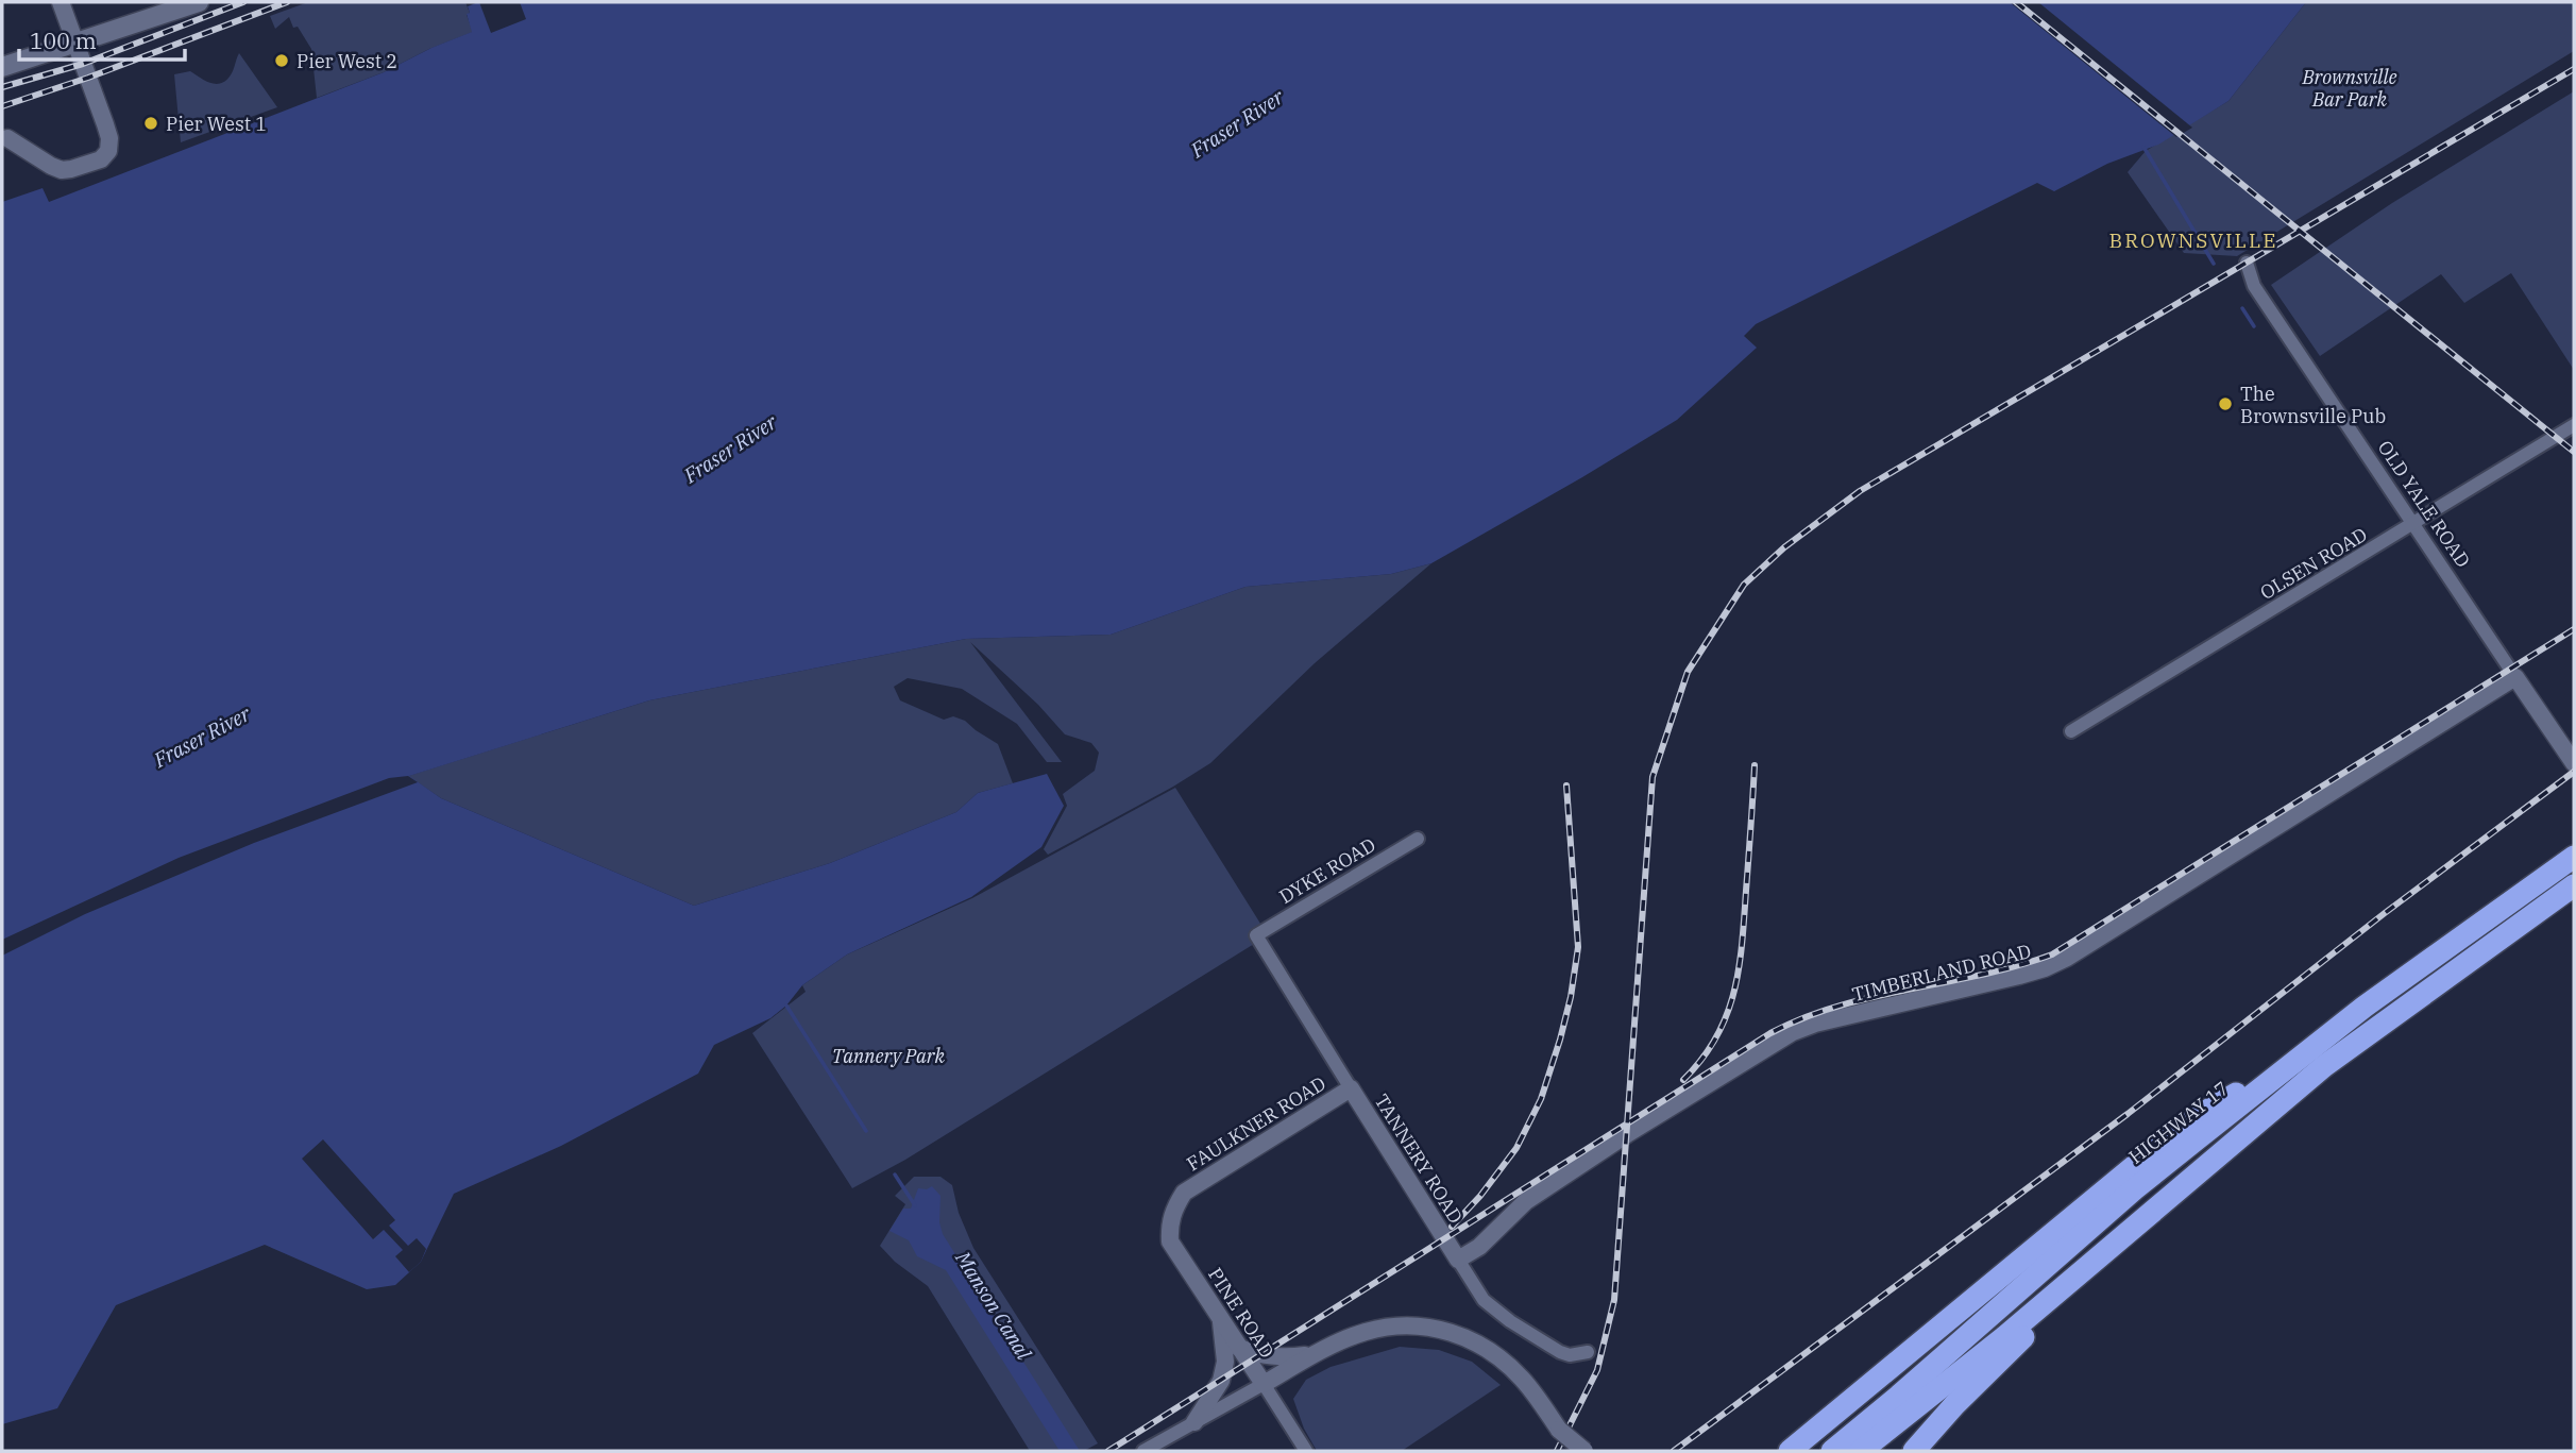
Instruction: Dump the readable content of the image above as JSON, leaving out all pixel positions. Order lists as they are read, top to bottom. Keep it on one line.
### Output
{"streets":{"highway":["HIGHWAY 17"],"street":["OLD YALE ROAD","OLSEN ROAD","DYKE ROAD","TIMBERLAND ROAD","FAULKNER ROAD","TANNERY ROAD","PINE ROAD"]},"crossings":[["OLD YALE ROAD","OLSEN ROAD"],["OLD YALE ROAD","TIMBERLAND ROAD"],["DYKE ROAD","TANNERY ROAD"],["TIMBERLAND ROAD","TANNERY ROAD"],["FAULKNER ROAD","TANNERY ROAD"],["FAULKNER ROAD","PINE ROAD"]],"districts":["BROWNSVILLE"],"water":["Fraser River","Manson Canal"],"parks":["Brownsville Bar Park","Tannery Park"],"places":["Pier West 2","Pier West 1","The Brownsville Pub"],"scale_bar":"100 m"}
